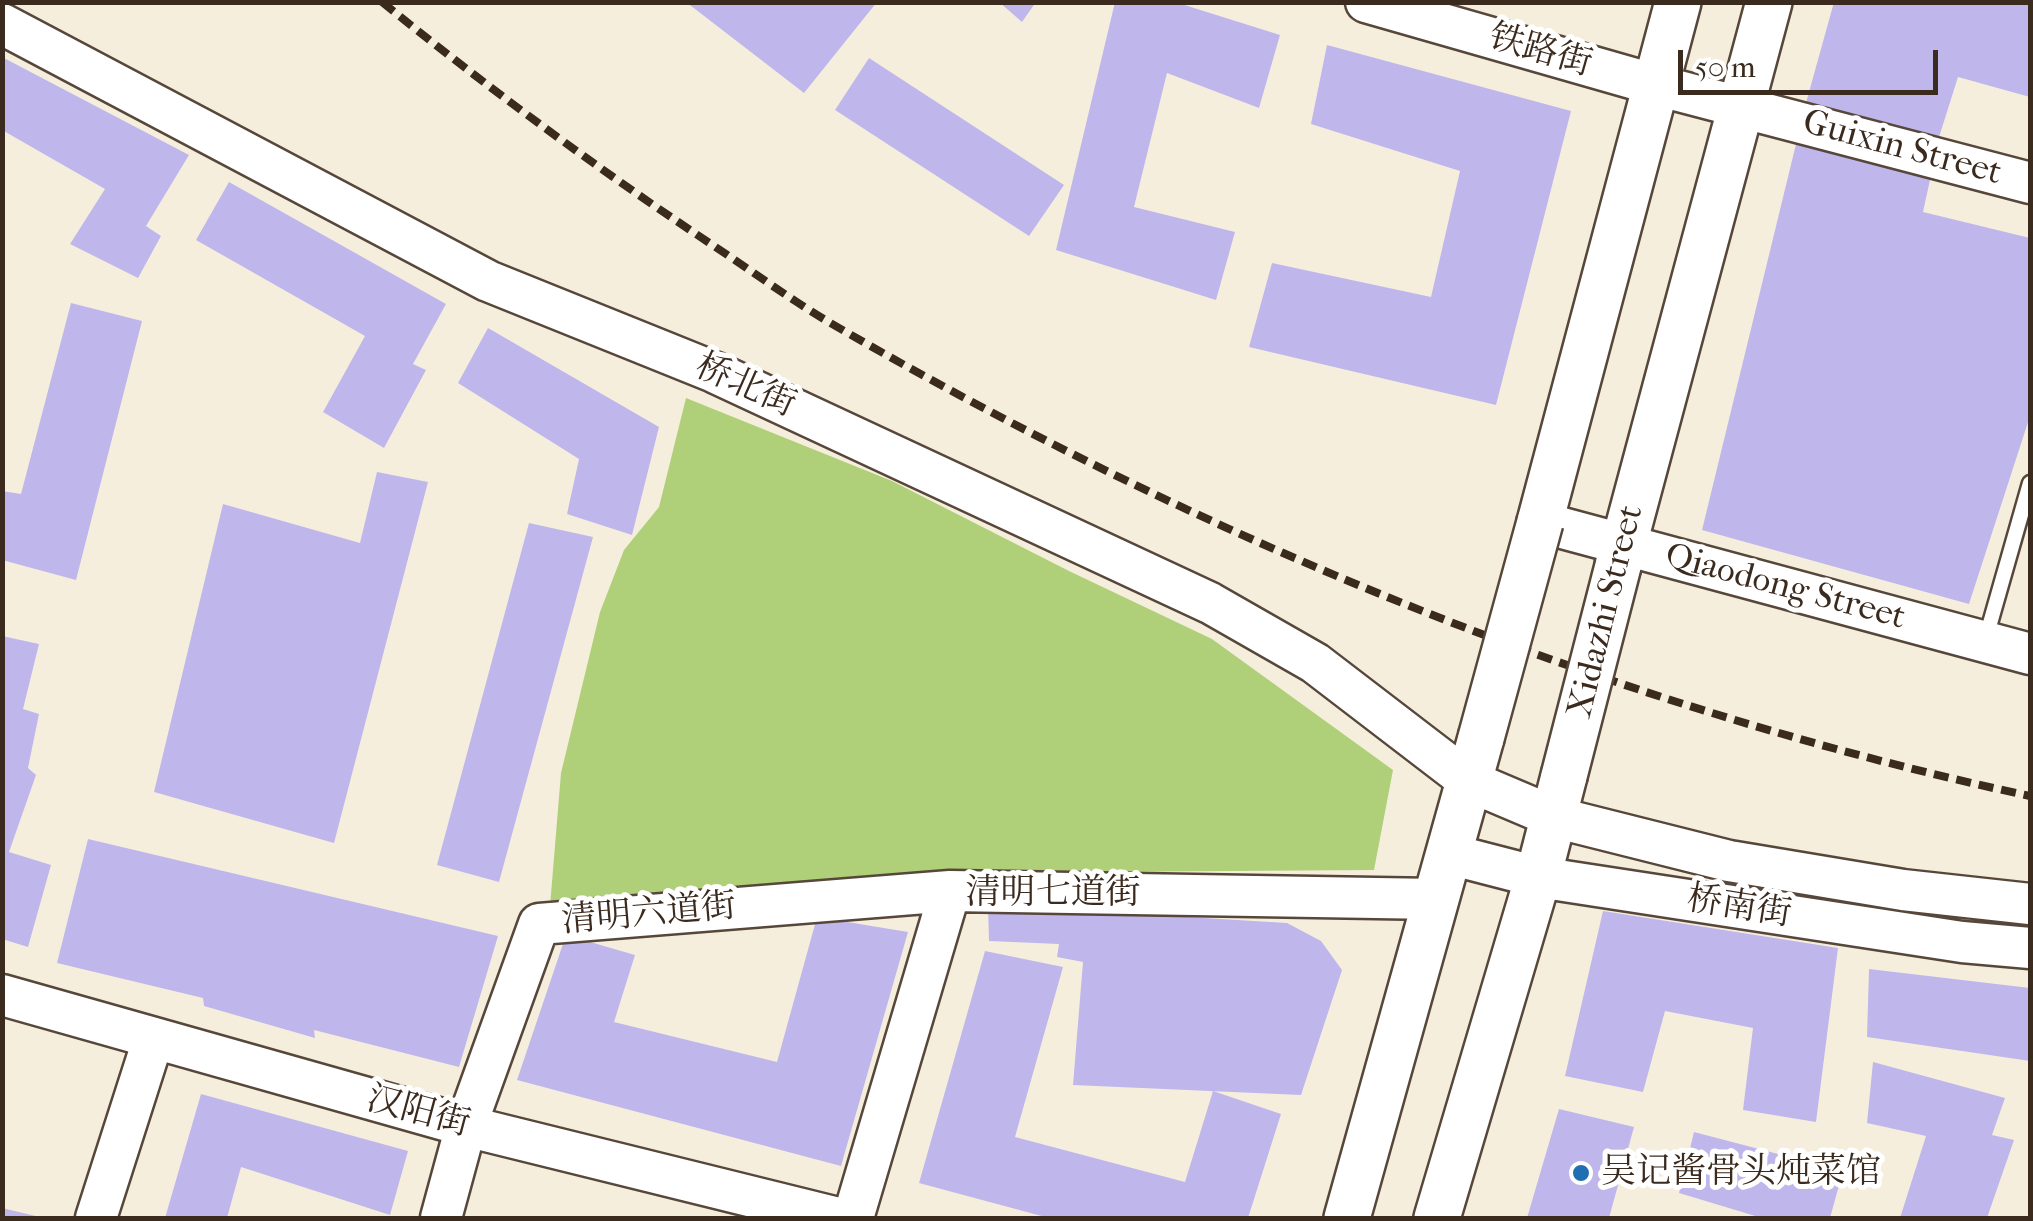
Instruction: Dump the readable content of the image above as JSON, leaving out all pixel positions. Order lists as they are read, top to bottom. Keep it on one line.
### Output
{"streets":{"main road":["Xidazhi Street"],"street":["铁路街","Guixin Street","桥北街","Qiaodong Street","清明七道街","桥南街","清明六道街","汉阳街"]},"crossings":[["铁路街","Guixin Street"],["Guixin Street","Xidazhi Street"],["桥北街","桥南街"],["Qiaodong Street","Xidazhi Street"],["Xidazhi Street","桥南街"],["清明七道街","清明六道街"],["清明六道街","汉阳街"]],"places":["吴记酱骨头炖菜馆"],"scale_bar":"50 m"}
